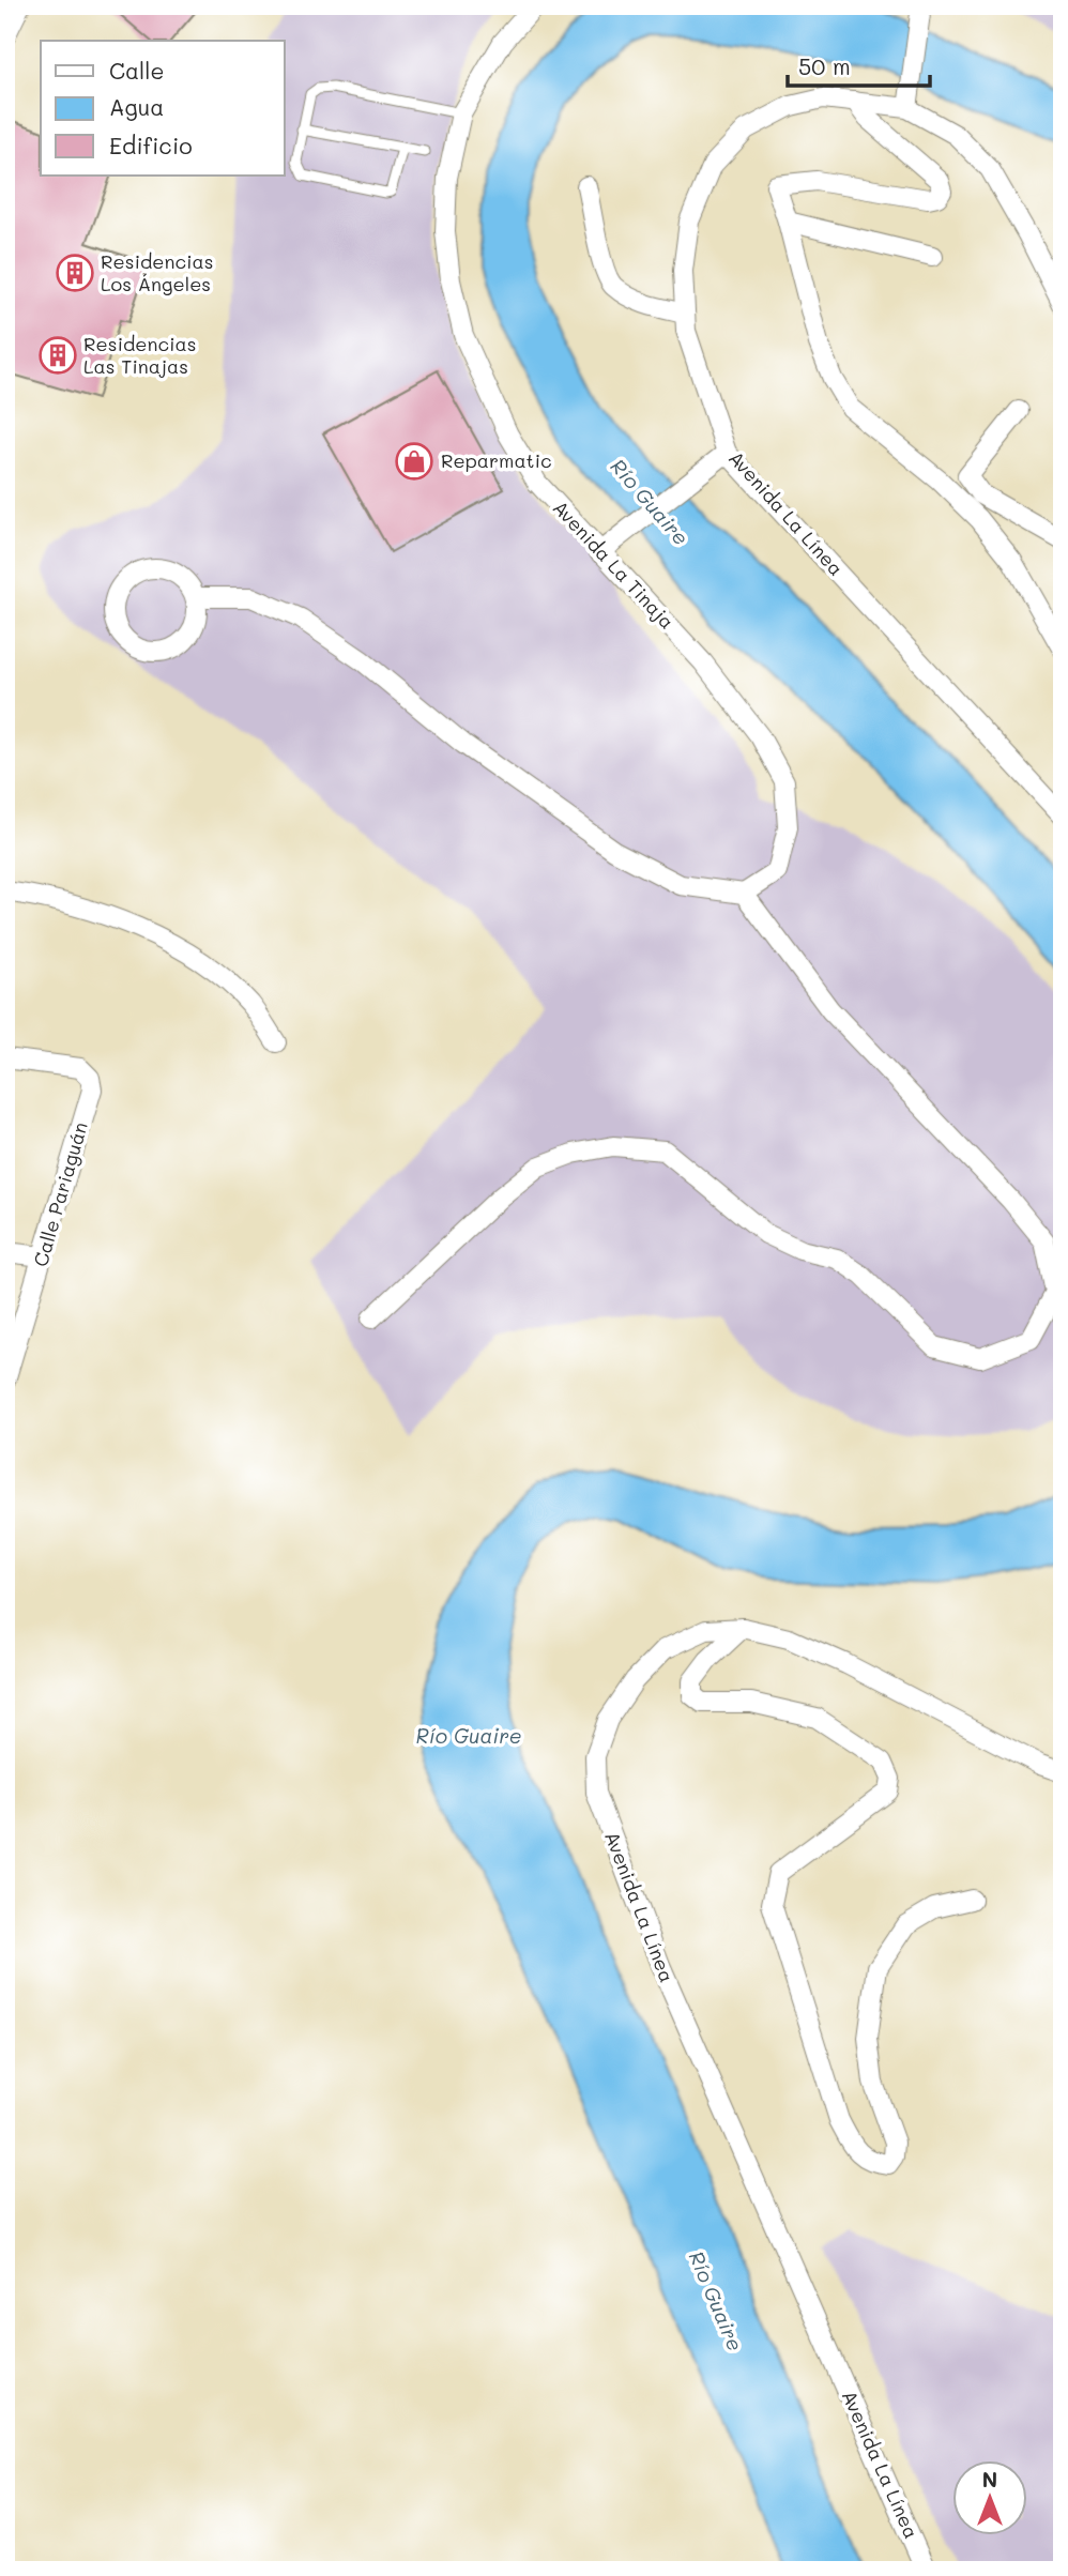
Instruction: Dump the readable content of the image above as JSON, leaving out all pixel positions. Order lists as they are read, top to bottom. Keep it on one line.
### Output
{"streets":{"street":["Avenida La Línea","Avenida La Tinaja","Calle Pariaguán"]},"water":["Río Guaire"],"places":{"building":["Residencias Los Ángeles","Residencias Las Tinajas"],"shop":["Reparmatic"]},"legend":["Calle","Agua","Edificio"],"scale_bar":"50 m","north":"top"}
